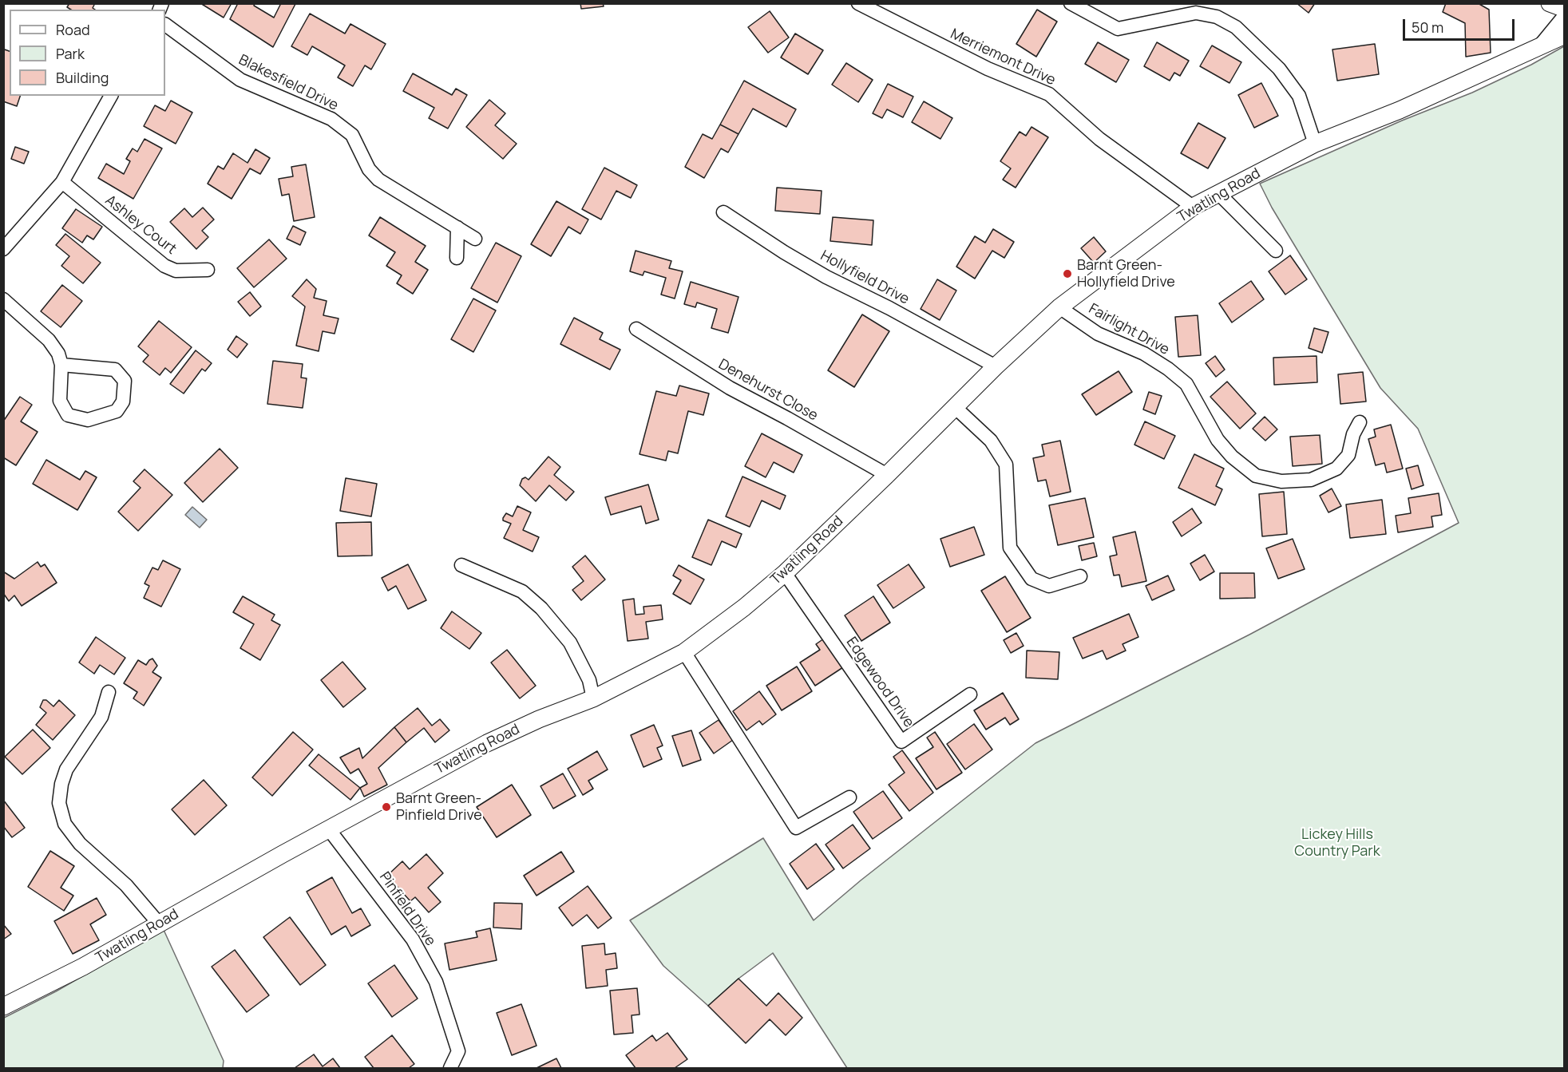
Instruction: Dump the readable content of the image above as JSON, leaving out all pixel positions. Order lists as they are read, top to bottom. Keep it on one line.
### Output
{"streets":{"street":["Merriemont Drive","Blakesfield Drive","Twatling Road","Ashley Court","Hollyfield Drive","Fairlight Drive","Denehurst Close","Edgewood Drive","Pinfield Drive"]},"crossings":[["Merriemont Drive","Twatling Road"],["Twatling Road","Hollyfield Drive"],["Twatling Road","Fairlight Drive"],["Twatling Road","Denehurst Close"],["Twatling Road","Edgewood Drive"],["Twatling Road","Pinfield Drive"]],"parks":["Lickey Hills Country Park"],"places":["Barnt Green- Hollyfield Drive","Barnt Green- Pinfield Drive"],"legend":["Road","Park","Building"],"scale_bar":"50 m"}
